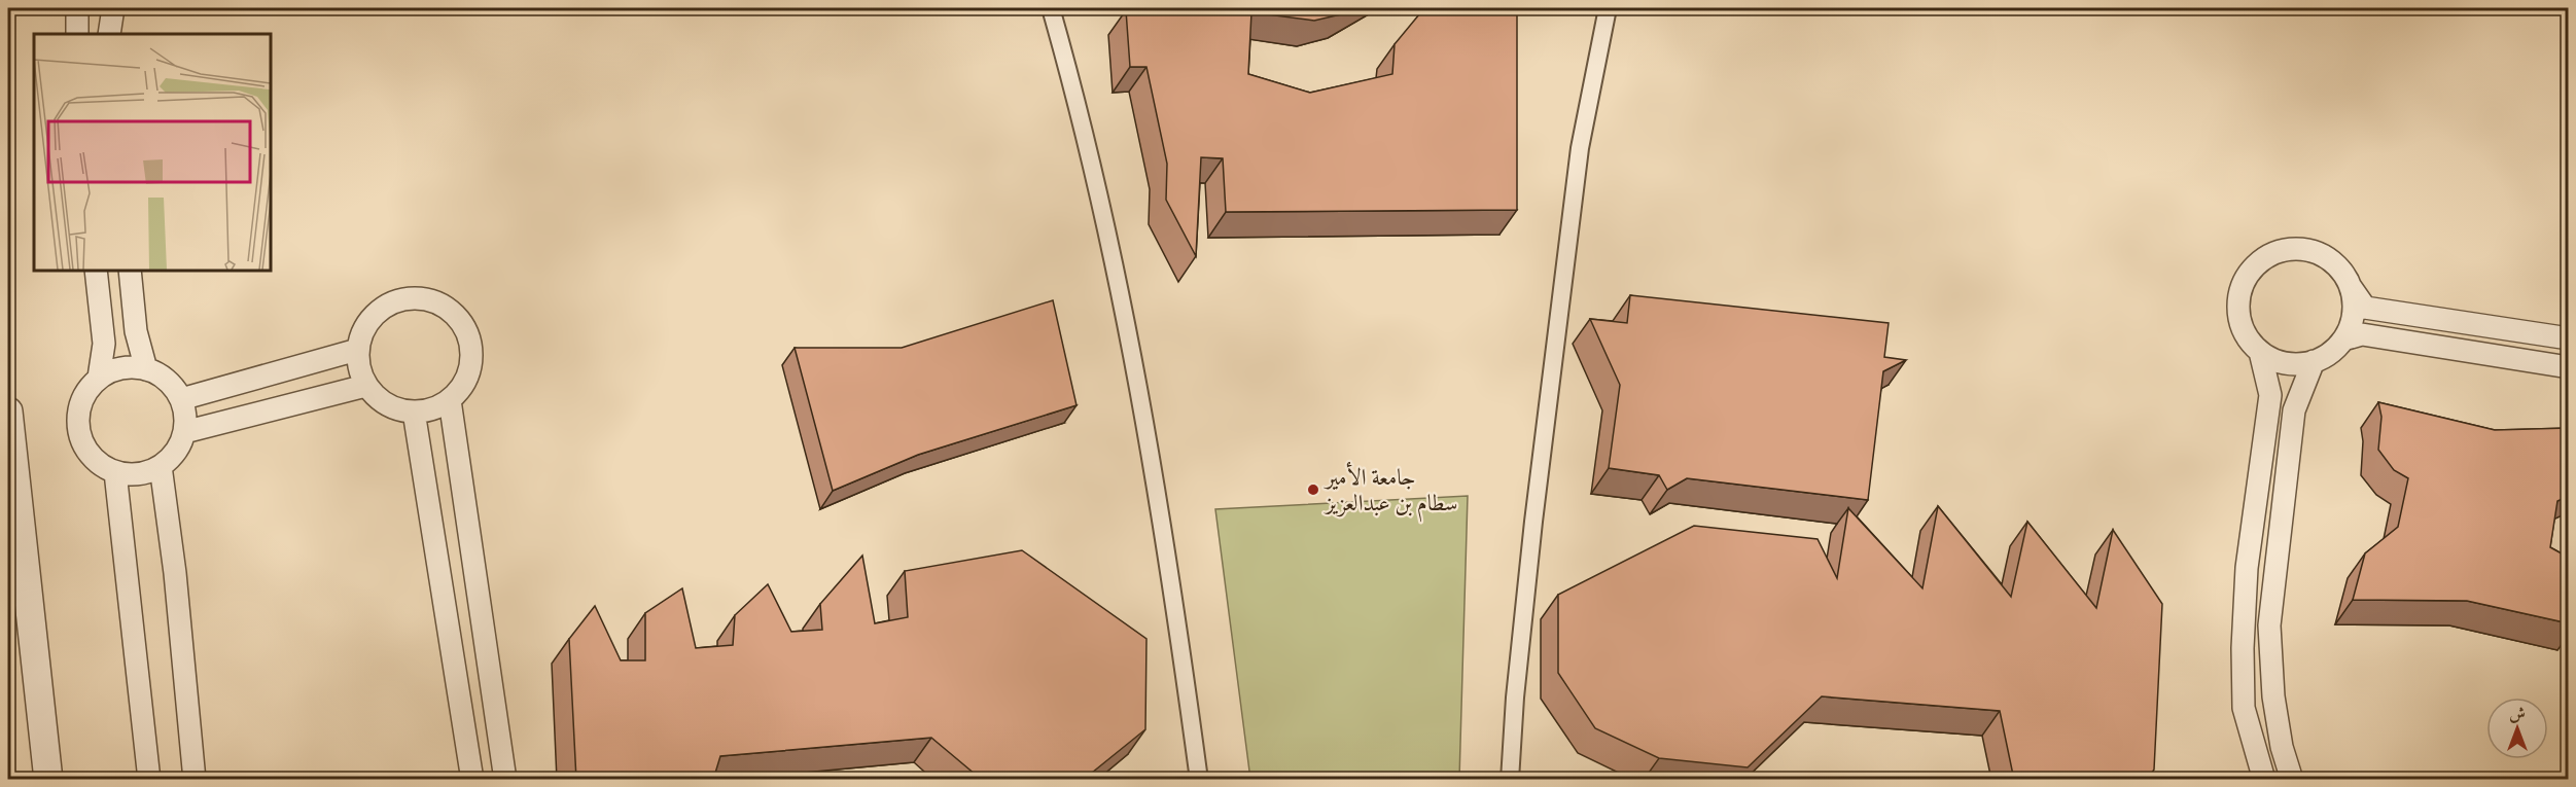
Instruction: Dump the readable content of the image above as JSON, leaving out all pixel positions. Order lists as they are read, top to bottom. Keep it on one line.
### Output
{"places":["جامعة الأمير سطام بن عبدالعزيز"],"north":"top"}
